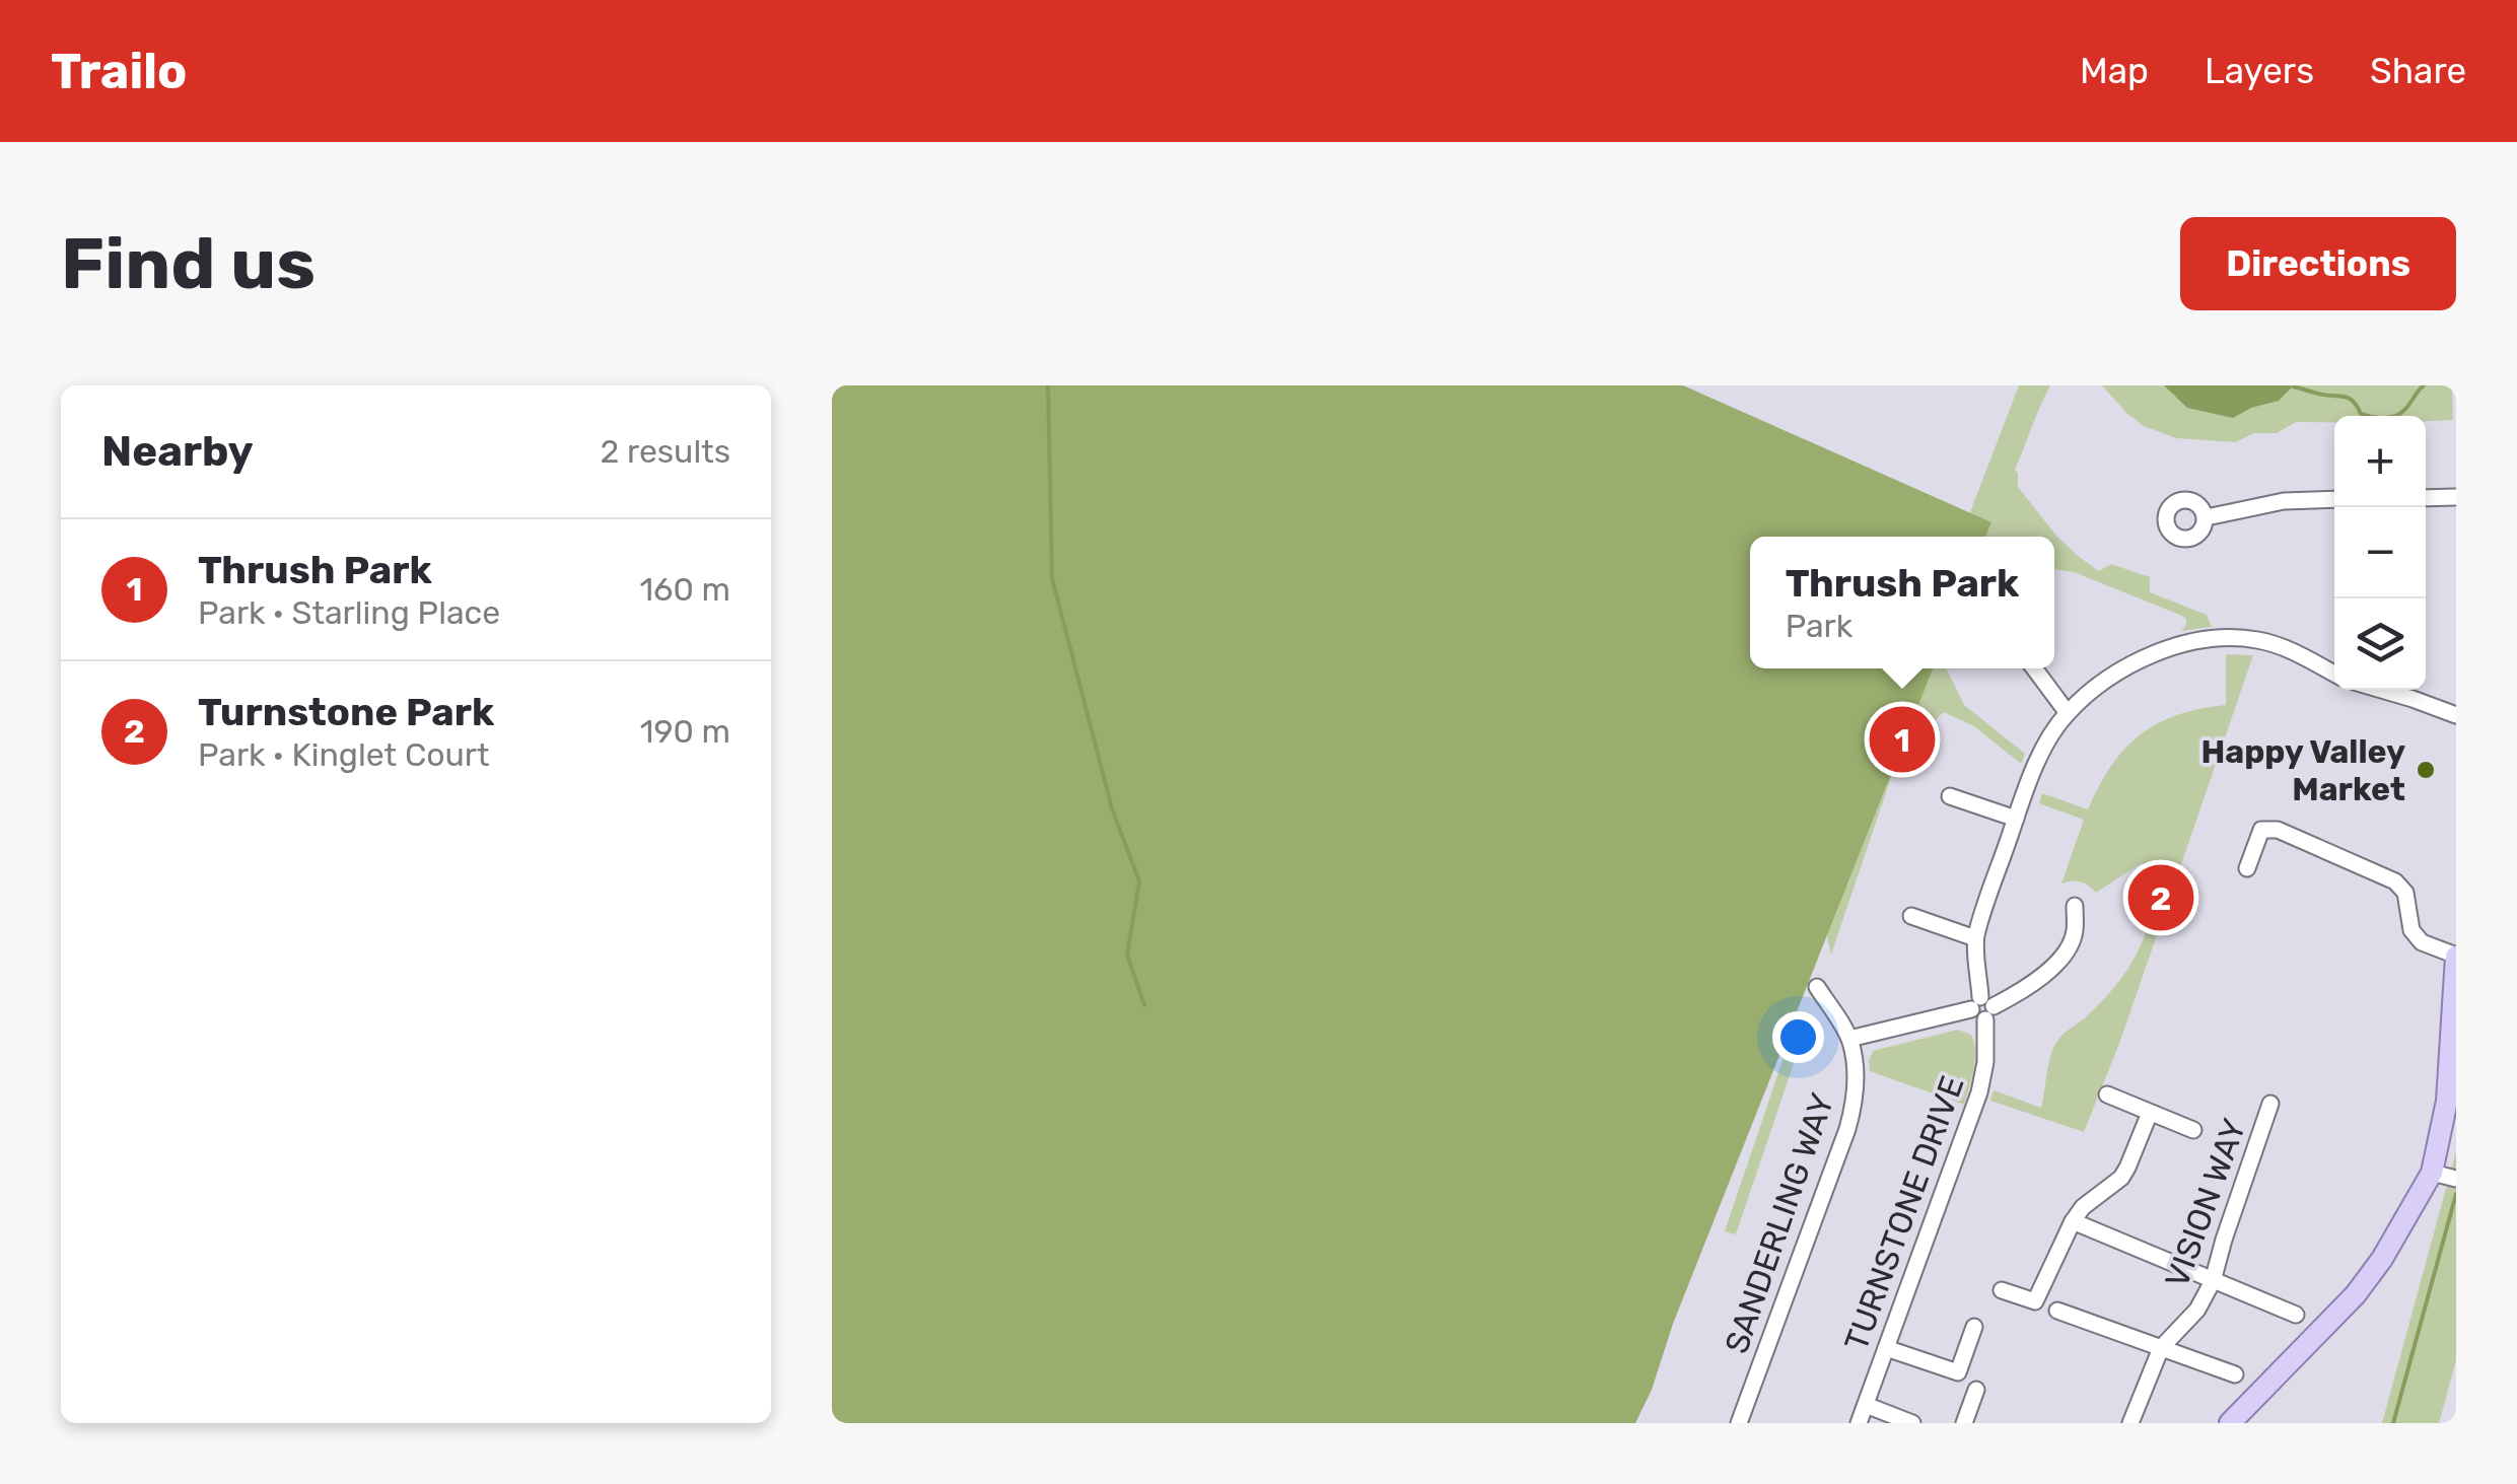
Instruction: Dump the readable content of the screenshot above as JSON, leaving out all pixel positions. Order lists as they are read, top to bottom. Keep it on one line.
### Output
{"streets":{"street":["VISION WAY","TURNSTONE DRIVE","SANDERLING WAY"]},"places":["Happy Valley Market"],"page":{"header":"Trailo","nav":["Map","Layers","Share"],"buttons":"Directions","title":"Find us","heading":["Nearby","2 results"],"map_buttons":["+","−"],"list":[{"mark":"1","name":"Thrush Park","note":"Park · Starling Place","value":"160 m"},{"mark":"2","name":"Turnstone Park","note":"Park · Kinglet Court","value":"190 m"}],"popup":["Thrush Park","Park"],"pins":["1","2"]}}
